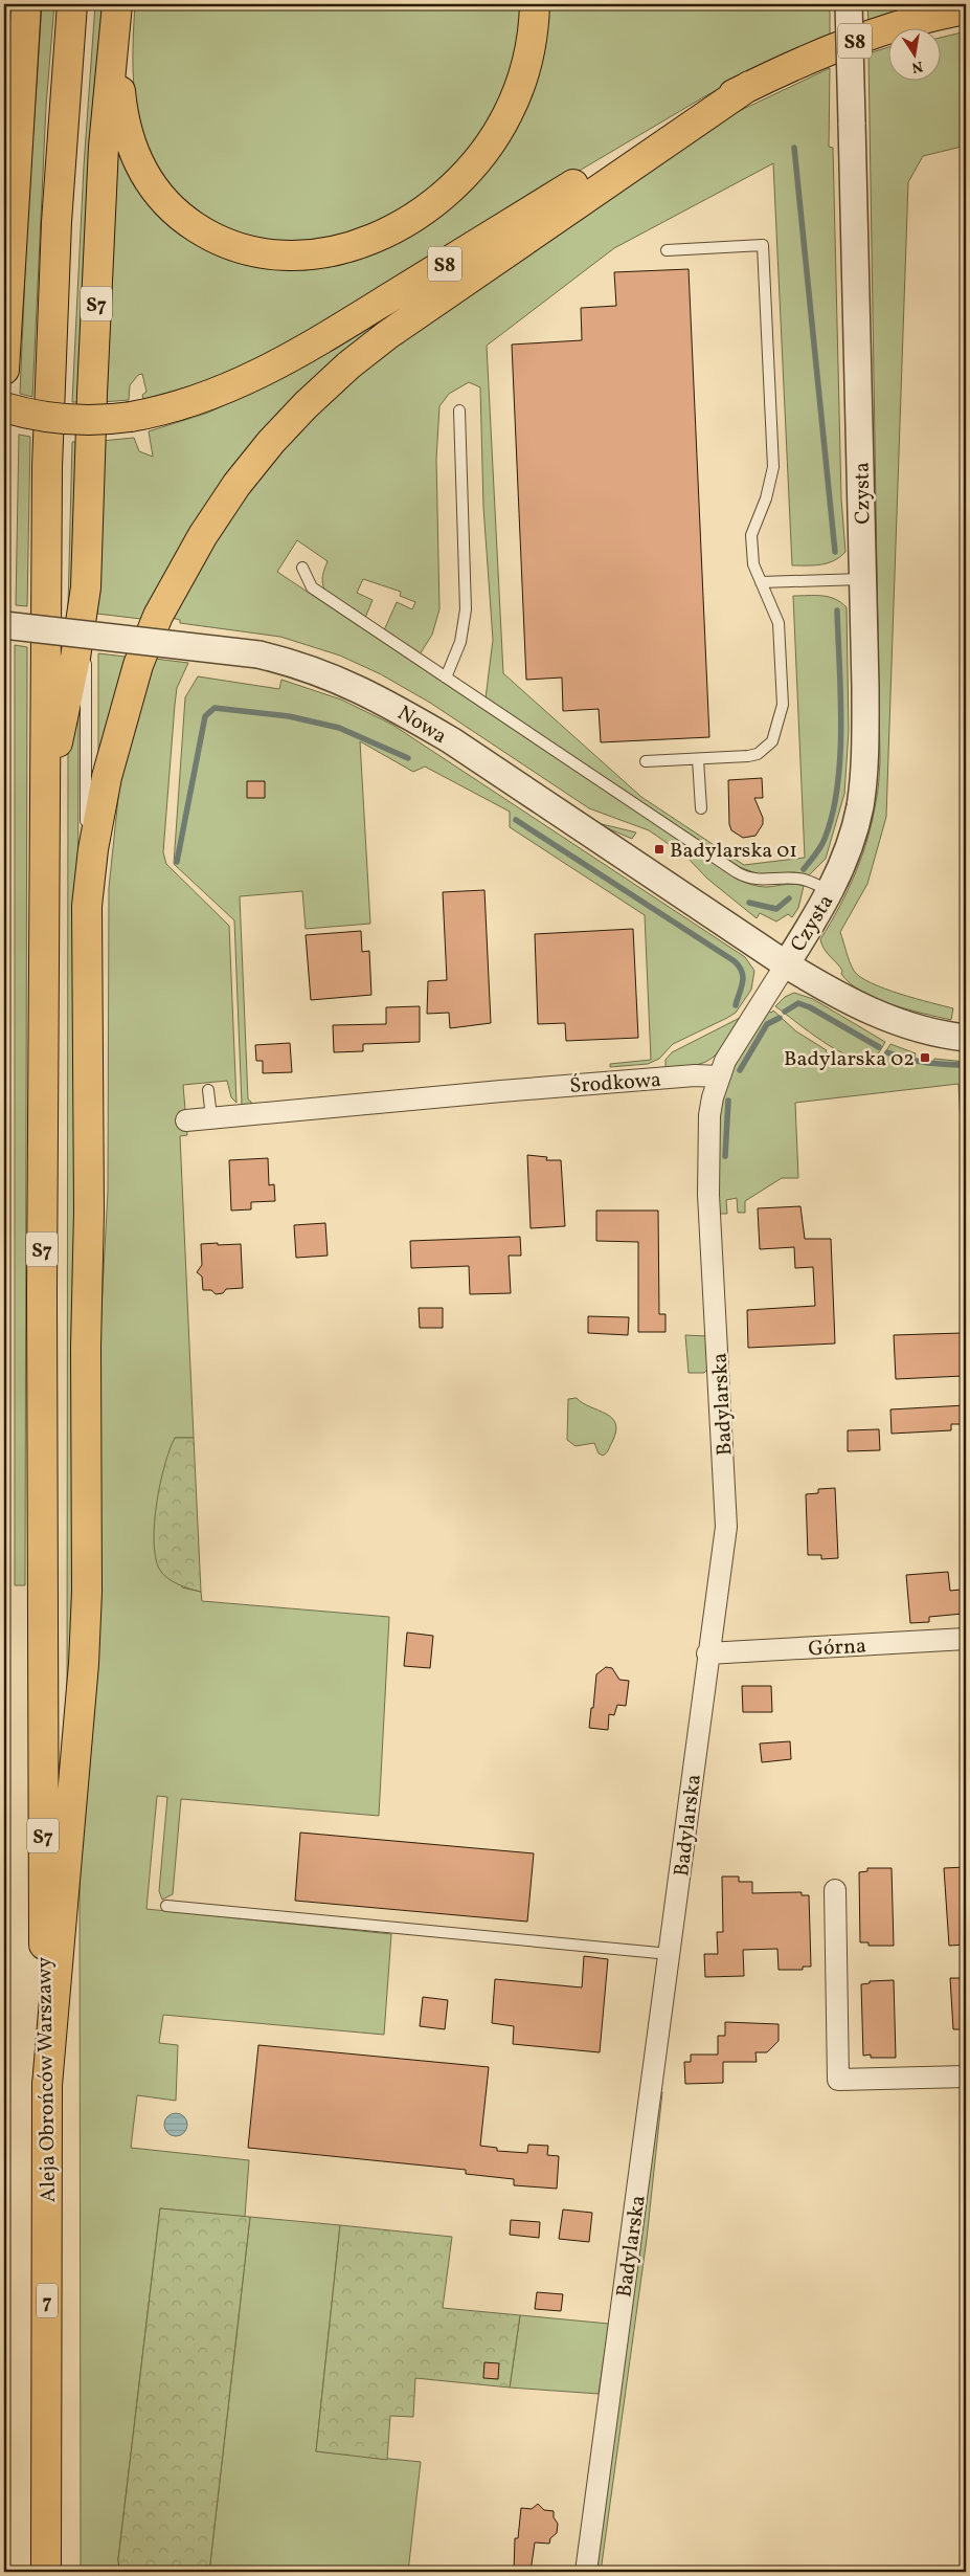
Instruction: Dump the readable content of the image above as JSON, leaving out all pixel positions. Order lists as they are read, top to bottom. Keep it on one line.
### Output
{"streets":{"main road":["S8","S7","Aleja Obrońców Warszawy","7"],"street":["Czysta","Nowa","Środkowa","Badylarska","Górna"]},"crossings":[["S7","Aleja Obrońców Warszawy"],["Czysta","Nowa"],["Środkowa","Badylarska"],["Badylarska","Górna"]],"places":{"transit":["Badylarska 01","Badylarska 02"]},"north":"bottom"}
